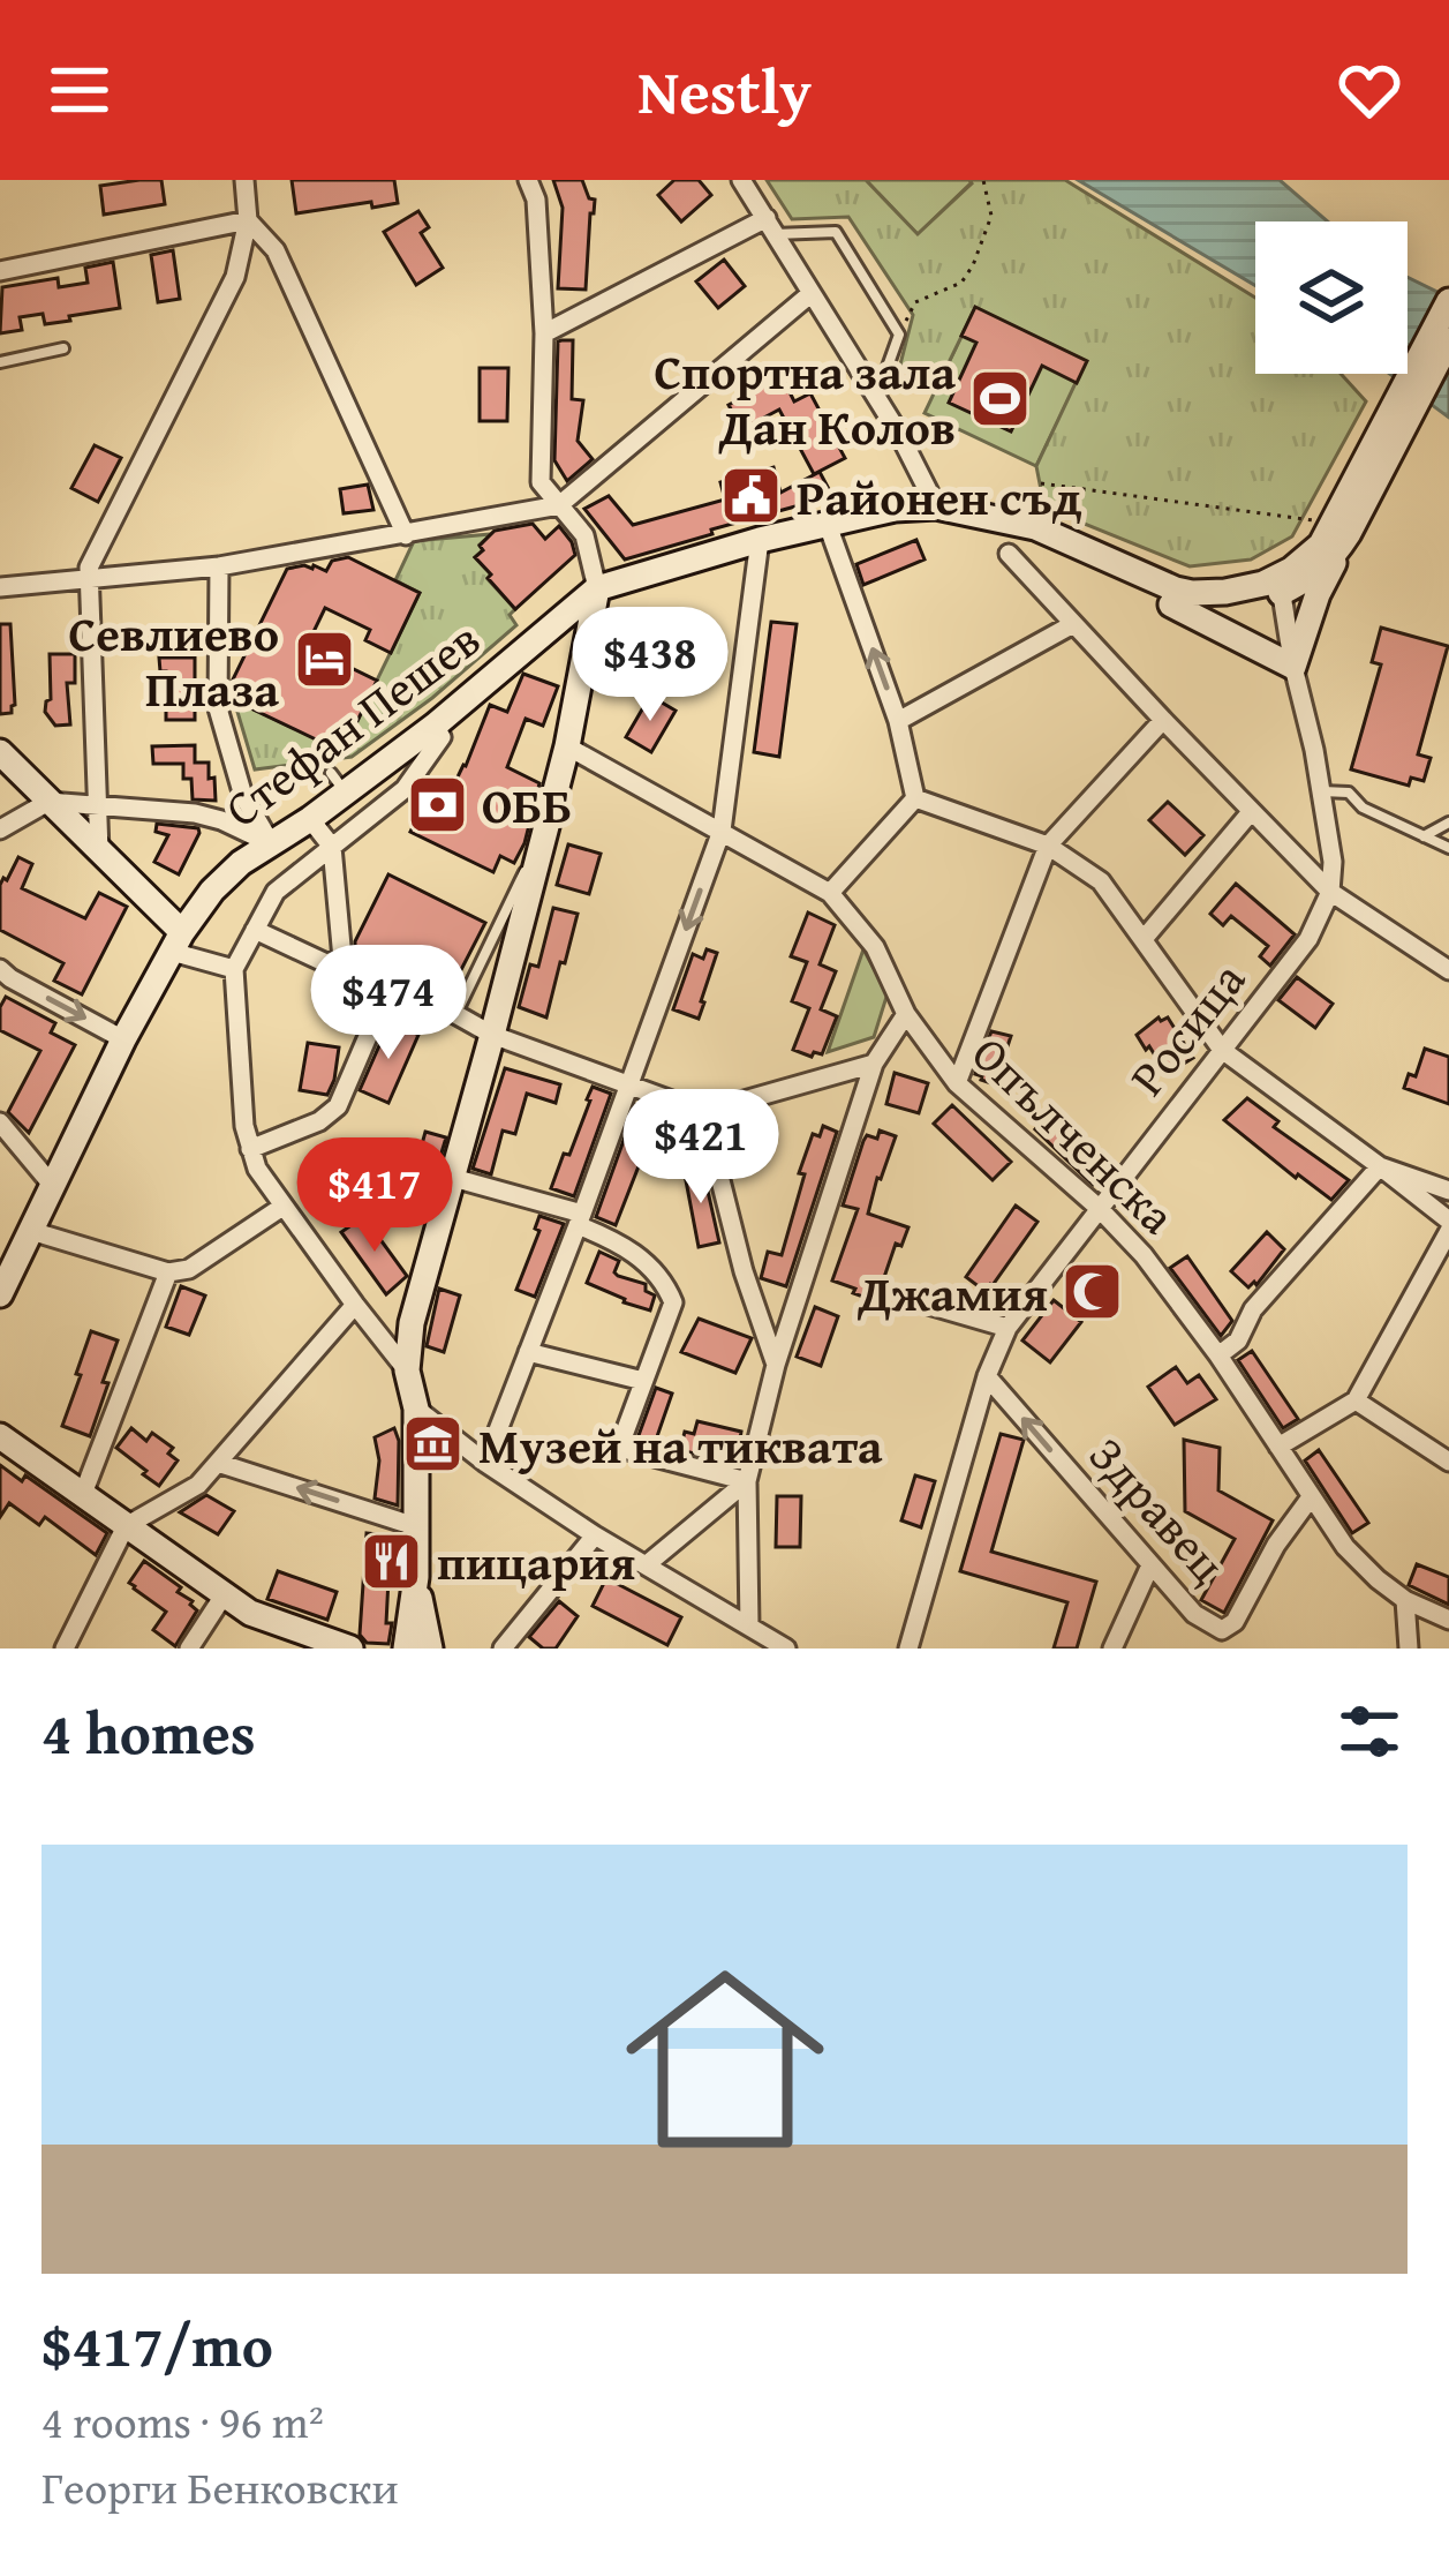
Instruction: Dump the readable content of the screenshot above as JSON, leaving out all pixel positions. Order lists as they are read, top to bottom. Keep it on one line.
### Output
{"streets":{"street":["Стефан Пешев","Росица","Опълченска","Здравец"]},"crossings":[["Росица","Опълченска"],["Росица","Здравец"],["Опълченска","Здравец"]],"one_way":["Здравец"],"places":{"sports":["Спортна зала Дан Колов"],"public building":["Районен съд"],"hotel":["Севлиево Плаза"],"bank":["ОББ"],"mosque":["Джамия"],"museum":["Музей на тиквата"],"restaurant":["пицария"]},"page":{"header":"Nestly","price":["$438","$474","$421","$417"],"heading":"4 homes","list":[{"name":"$417/mo","note":"4 rooms · 96 m² · Георги Бенковски"}]}}
